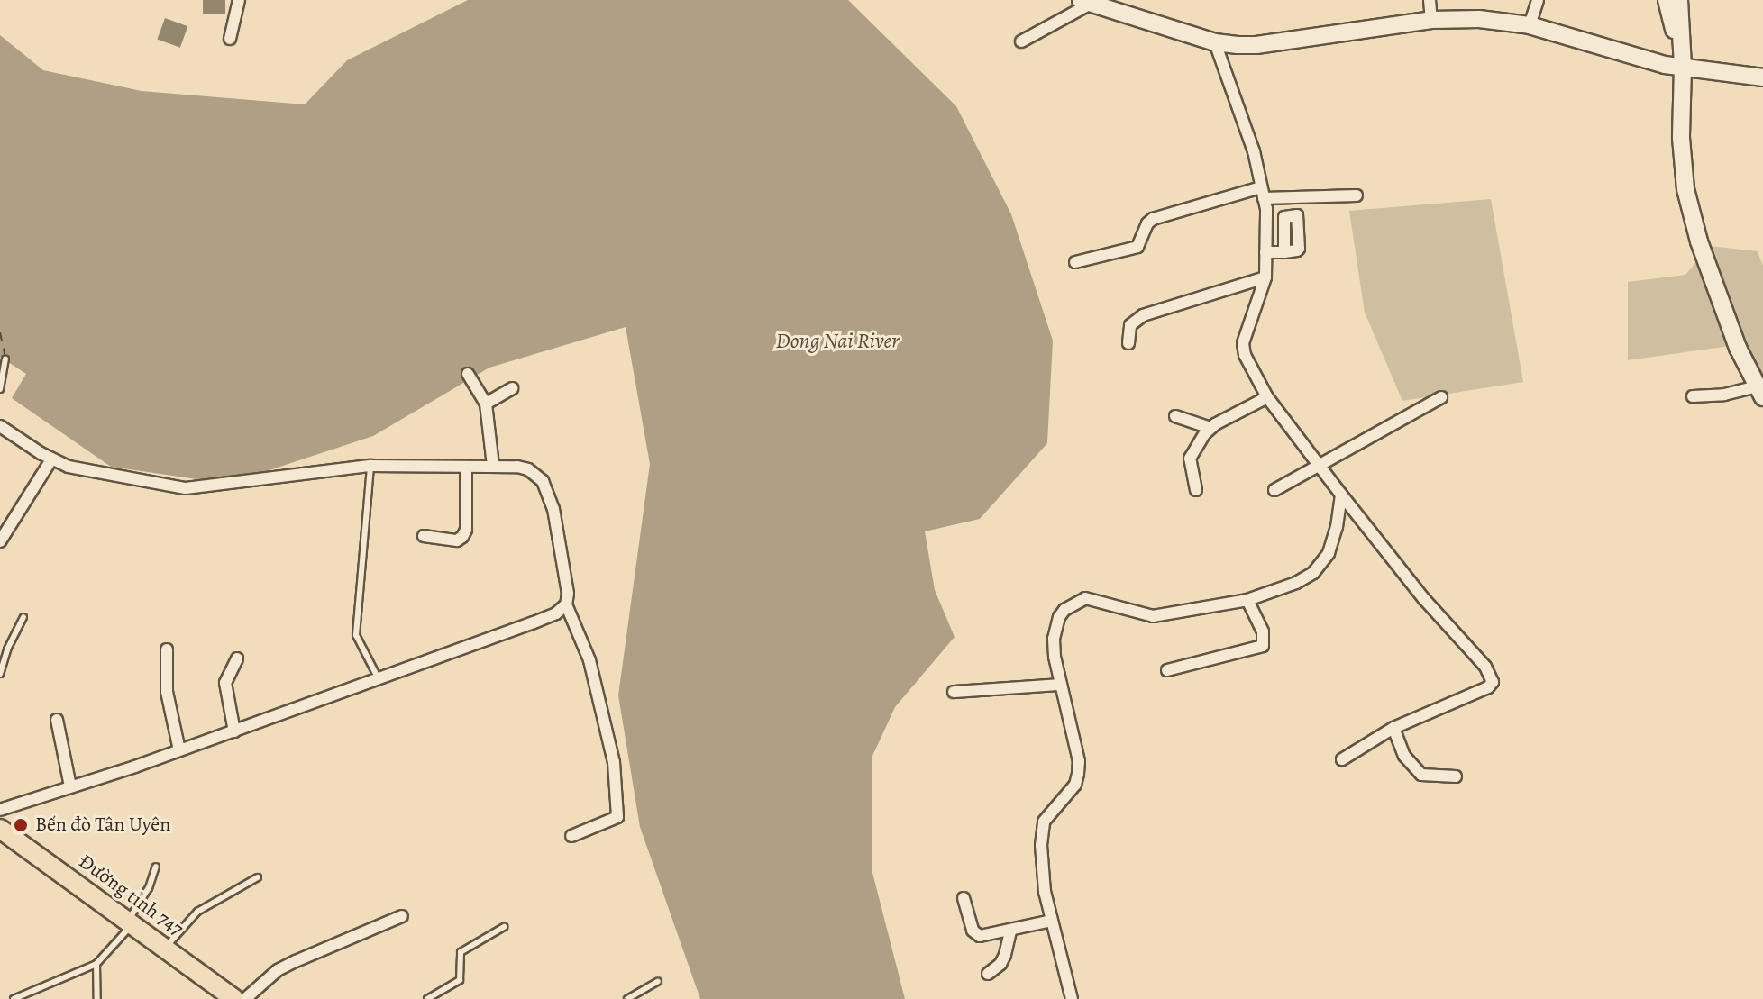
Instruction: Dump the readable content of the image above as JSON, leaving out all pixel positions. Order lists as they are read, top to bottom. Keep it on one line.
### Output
{"streets":{"main road":["Đường tỉnh 747"]},"water":["Dong Nai River"],"places":["Bến đò Tân Uyên"]}
